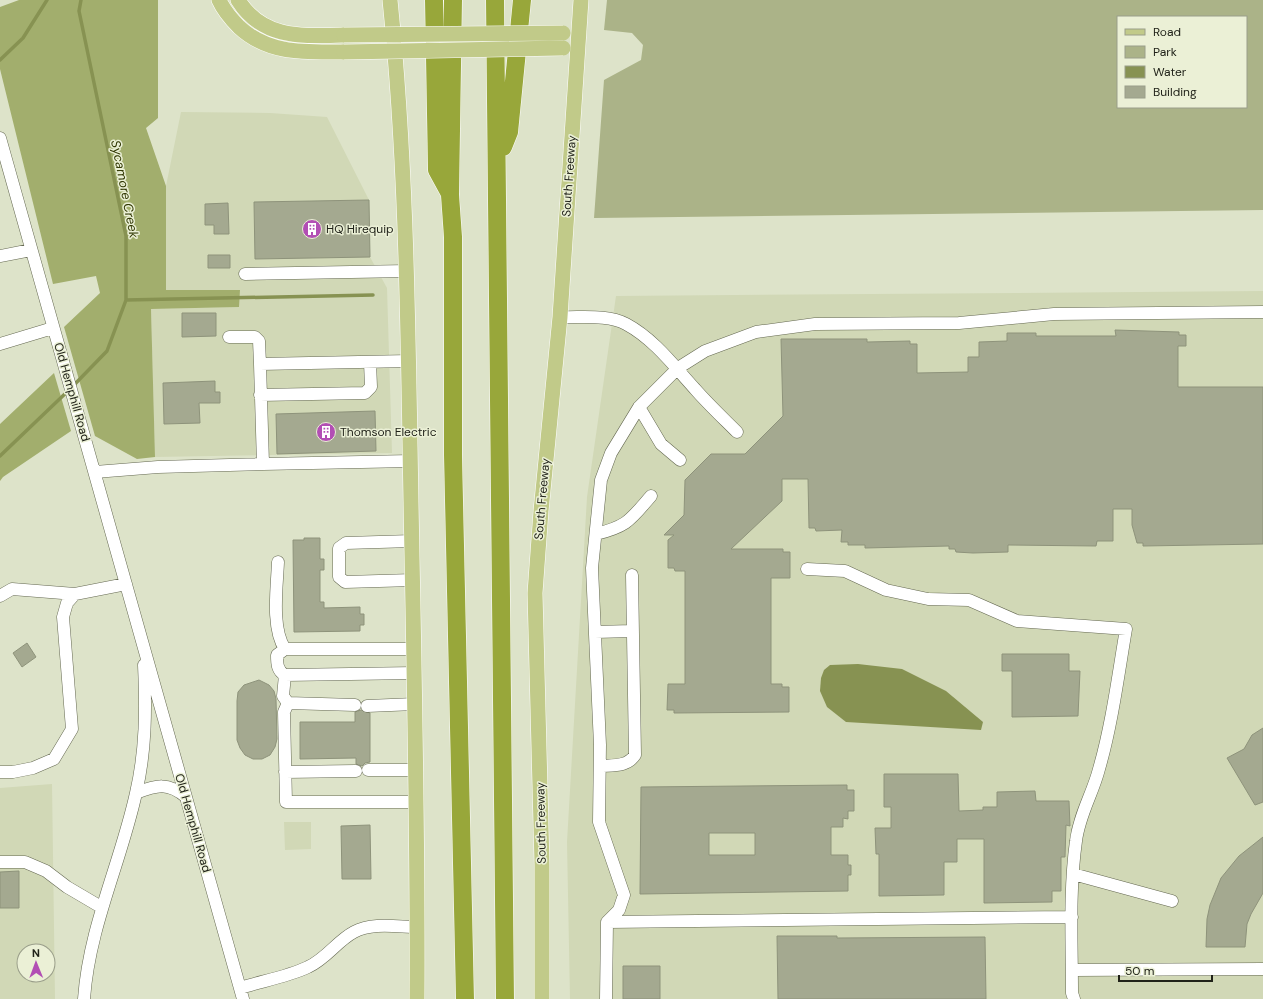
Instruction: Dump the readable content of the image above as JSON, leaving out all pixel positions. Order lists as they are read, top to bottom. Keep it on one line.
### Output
{"streets":{"main road":["South Freeway"],"street":["Old Hemphill Road"]},"water":["Sycamore Creek"],"places":{"building":["HQ Hirequip","Thomson Electric"]},"legend":["Road","Park","Water","Building"],"scale_bar":"50 m","north":"top"}
